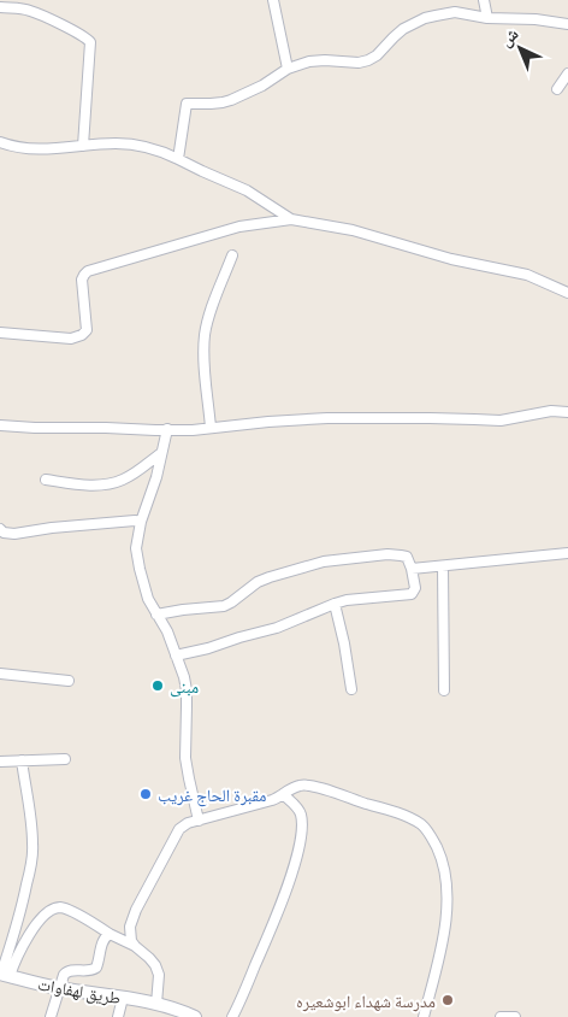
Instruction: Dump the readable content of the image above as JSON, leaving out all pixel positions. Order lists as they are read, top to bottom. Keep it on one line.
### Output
{"streets":{"street":["طريق لهفاوات"]},"places":["مبنى","مقبرة الحاج غريب","مدرسة شهداء ابوشعيره"],"north":"top left"}
